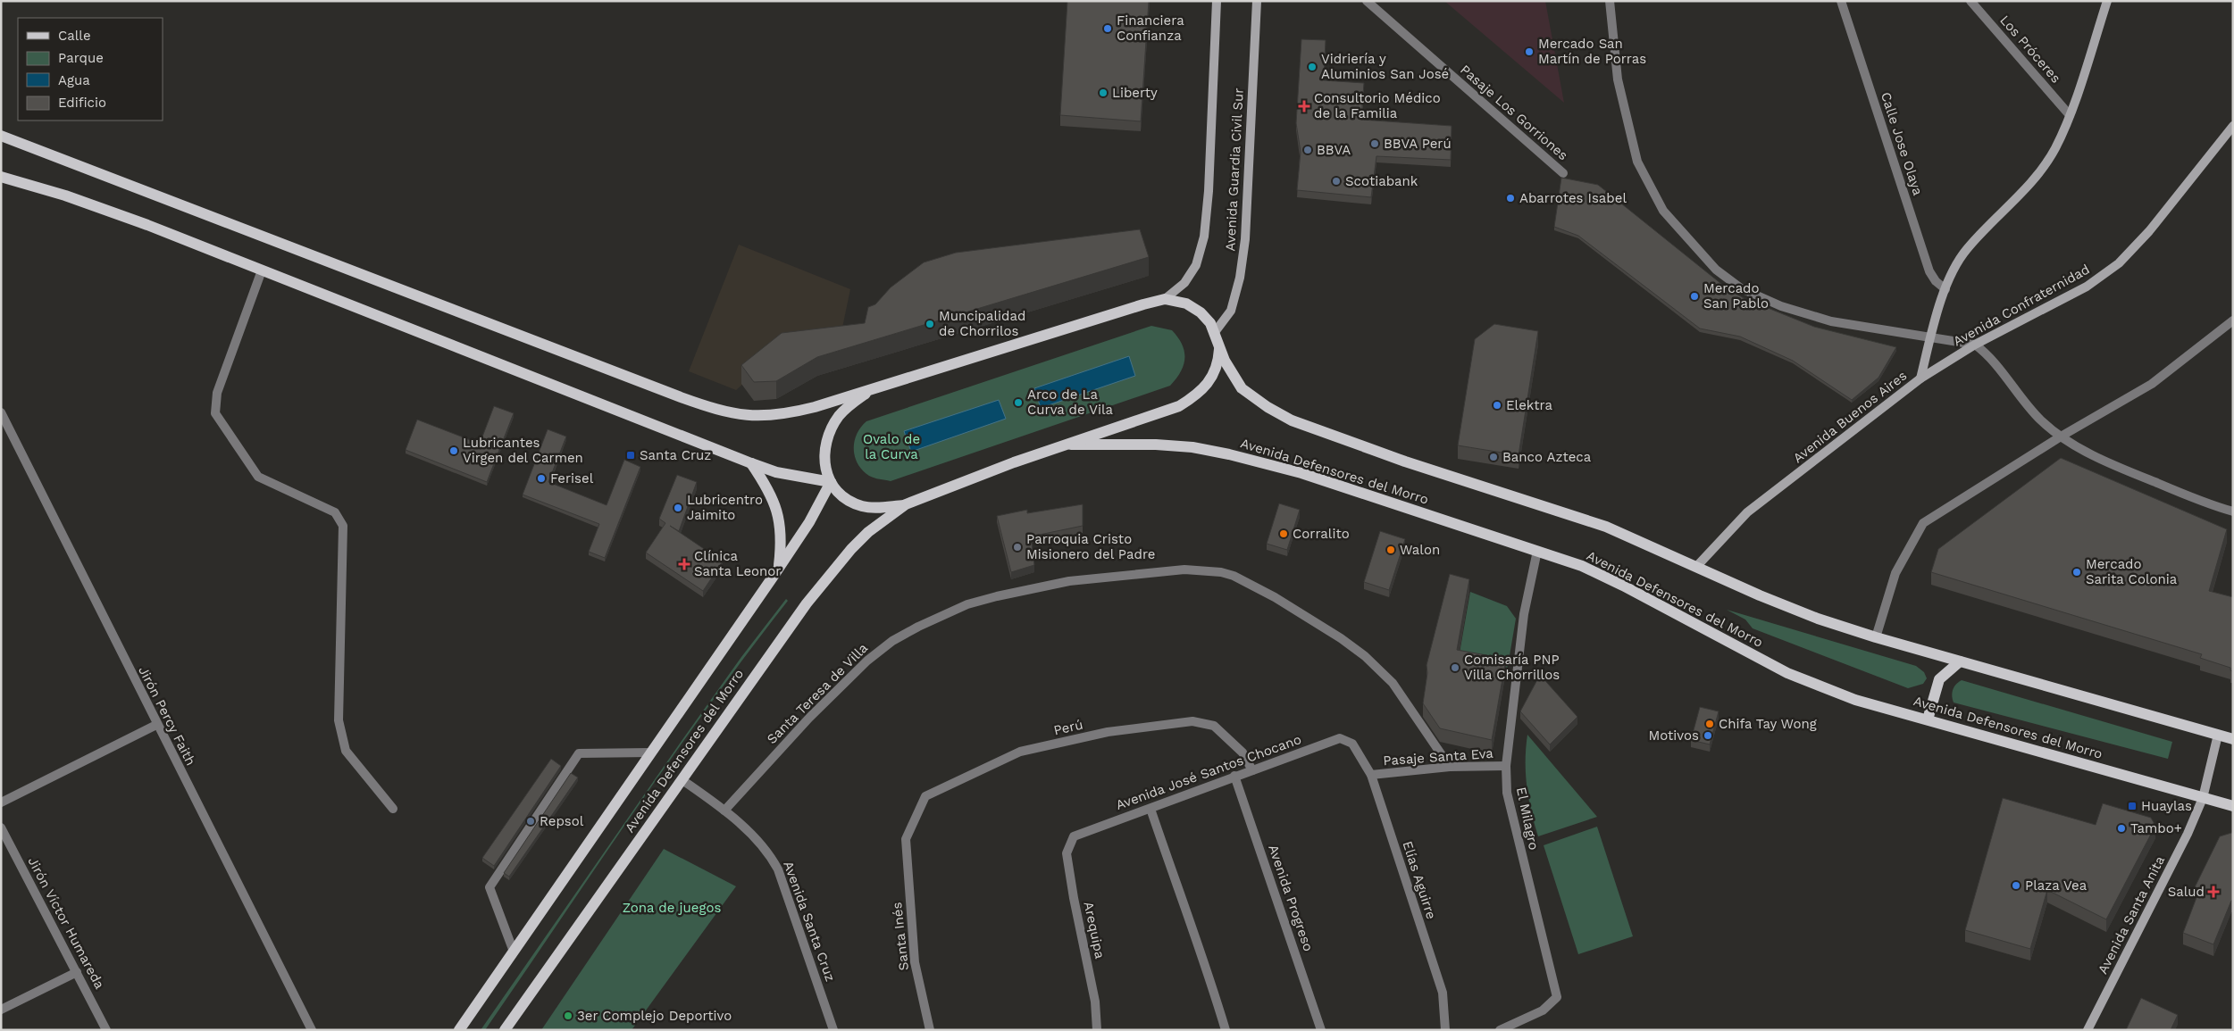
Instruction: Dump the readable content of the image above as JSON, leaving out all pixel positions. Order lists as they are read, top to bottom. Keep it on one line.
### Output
{"streets":{"main road":["Avenida Defensores del Morro"],"street":["Los Próceres","Pasaje Los Gorriones","Calle Jose Olaya","Avenida Guardia Civil Sur","Avenida Confraternidad","Avenida Buenos Aires","Santa Teresa de Villa","Jirón Percy Faith","Perú","Pasaje Santa Eva","Avenida José Santos Chocano","El Milagro","Elías Aguirre","Avenida Progreso","Avenida Santa Anita","Avenida Santa Cruz","Jirón Víctor Humareda","Arequipa","Santa Inés"]},"crossings":[["Los Próceres","Avenida Buenos Aires"],["Calle Jose Olaya","Avenida Buenos Aires"],["Avenida Guardia Civil Sur","Avenida Defensores del Morro"],["Avenida Confraternidad","Avenida Buenos Aires"],["Avenida Buenos Aires","Avenida Defensores del Morro"],["Avenida Defensores del Morro","El Milagro"],["Avenida Defensores del Morro","Avenida Santa Anita"],["Avenida Defensores del Morro","Avenida Santa Cruz"],["Santa Teresa de Villa","Pasaje Santa Eva"],["Santa Teresa de Villa","Avenida Santa Cruz"],["Perú","Avenida José Santos Chocano"],["Perú","Santa Inés"],["Pasaje Santa Eva","El Milagro"],["Pasaje Santa Eva","Elías Aguirre"],["Avenida José Santos Chocano","Elías Aguirre"],["Avenida José Santos Chocano","Avenida Progreso"],["Avenida José Santos Chocano","Arequipa"]],"parks":["Ovalo de la Curva","Zona de juegos"],"places":{"other":["Financiera Confianza","Mercado San Martín de Porras","Vidriería y Aluminios San José","Liberty","BBVA Perú","BBVA","Scotiabank","Abarrotes Isabel","Mercado San Pablo","Muncipalidad de Chorrilos","Arco de La Curva de Vila","Elektra","Lubricantes Virgen del Carmen","Banco Azteca","Ferisel","Lubricentro Jaimito","Corralito","Parroquia Cristo Misionero del Padre","Walon","Mercado Sarita Colonia","Comisaría PNP Villa Chorrillos","Chifa Tay Wong","Motivos","Repsol","Tambo+","Plaza Vea","3er Complejo Deportivo"],"health":["Consultorio Médico de la Familia","Clínica Santa Leonor","Salud"],"transit":["Santa Cruz","Huaylas"]},"legend":["Calle","Parque","Agua","Edificio"]}
